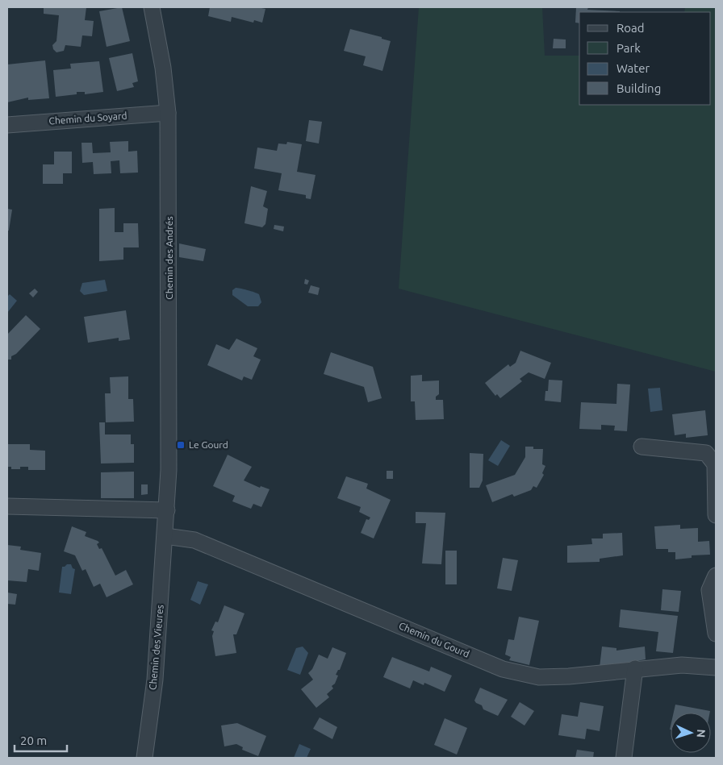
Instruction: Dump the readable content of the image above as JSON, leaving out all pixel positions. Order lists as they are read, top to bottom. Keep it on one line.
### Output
{"streets":{"street":["Chemin du Soyard","Chemin des Andrés","Chemin du Gourd","Chemin des Vieures"]},"crossings":[["Chemin du Soyard","Chemin des Andrés"],["Chemin des Andrés","Chemin du Gourd"],["Chemin des Andrés","Chemin des Vieures"],["Chemin du Gourd","Chemin des Vieures"]],"places":{"transit":["Le Gourd"]},"legend":["Road","Park","Water","Building"],"scale_bar":"20 m","north":"right"}
